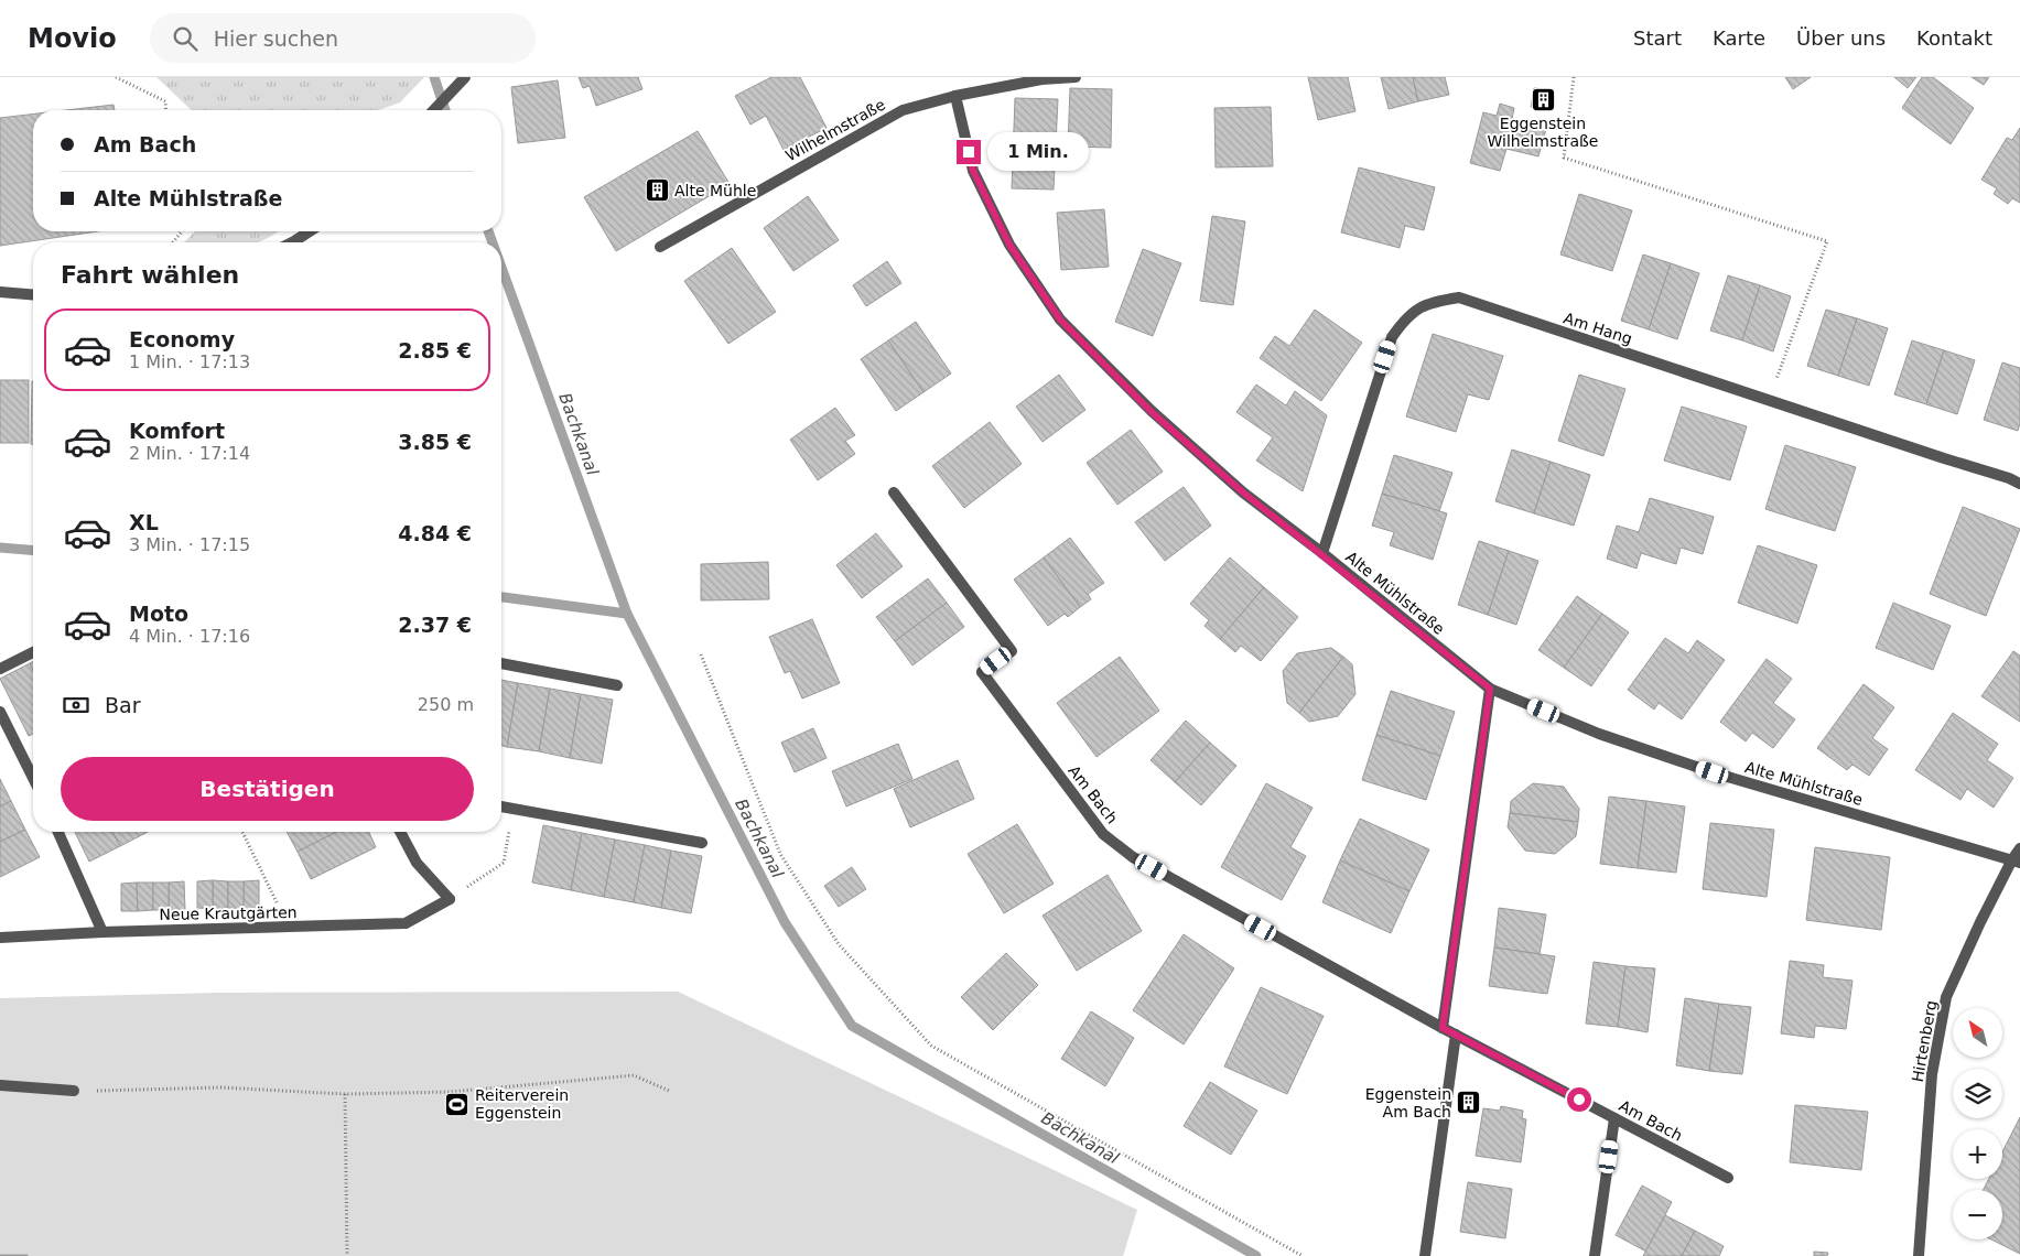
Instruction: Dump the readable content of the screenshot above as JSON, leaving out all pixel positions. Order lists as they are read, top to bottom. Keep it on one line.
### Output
{"streets":{"street":["Wilhelmstraße","Am Hang","Alte Mühlstraße","Am Bach","Neue Krautgärten","Hirtenberg"]},"crossings":[["Wilhelmstraße","Alte Mühlstraße"],["Am Hang","Alte Mühlstraße"],["Alte Mühlstraße","Hirtenberg"]],"water":["Bachkanal"],"places":{"building":["Eggenstein Wilhelmstraße","Alte Mühle","Eggenstein Am Bach"],"sports":["Reiterverein Eggenstein"]},"north":"top left","page":{"header":"Movio","search":"Hier suchen","nav":["Start","Karte","Über uns","Kontakt"],"banner":["Am Bach","Alte Mühlstraße"],"bubble":"1 Min.","heading":"Fahrt wählen","list":[{"name":"Economy","note":"1 Min. · 17:13","value":"2.85 €"},{"name":"Komfort","note":"2 Min. · 17:14","value":"3.85 €"},{"name":"XL","note":"3 Min. · 17:15","value":"4.84 €"},{"name":"Moto","note":"4 Min. · 17:16","value":"2.37 €"}],"pay":["Bar","250 m"],"buttons":"Bestätigen","map_buttons":["+","−"]}}
